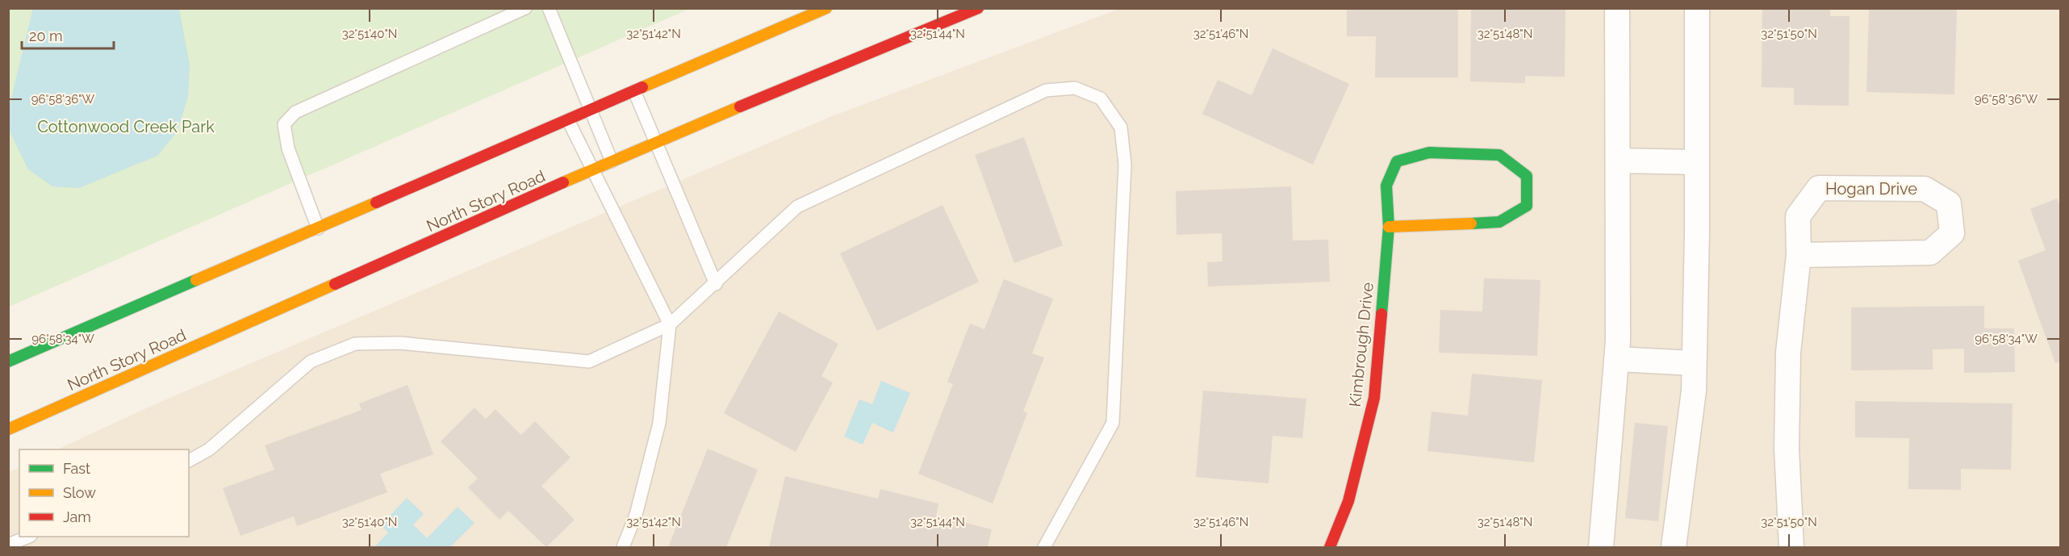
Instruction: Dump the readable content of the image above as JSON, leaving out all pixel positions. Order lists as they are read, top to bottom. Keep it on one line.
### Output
{"streets":{"main road":["North Story Road","Kimbrough Drive"],"street":["Hogan Drive"]},"parks":["Cottonwood Creek Park"],"legend":["Fast","Slow","Jam"],"scale_bar":"20 m","coordinates":["32°51'40\"N","32°51'42\"N","32°51'44\"N","32°51'46\"N","32°51'48\"N","32°51'50\"N","96°58'36\"W","96°58'34\"W"]}
